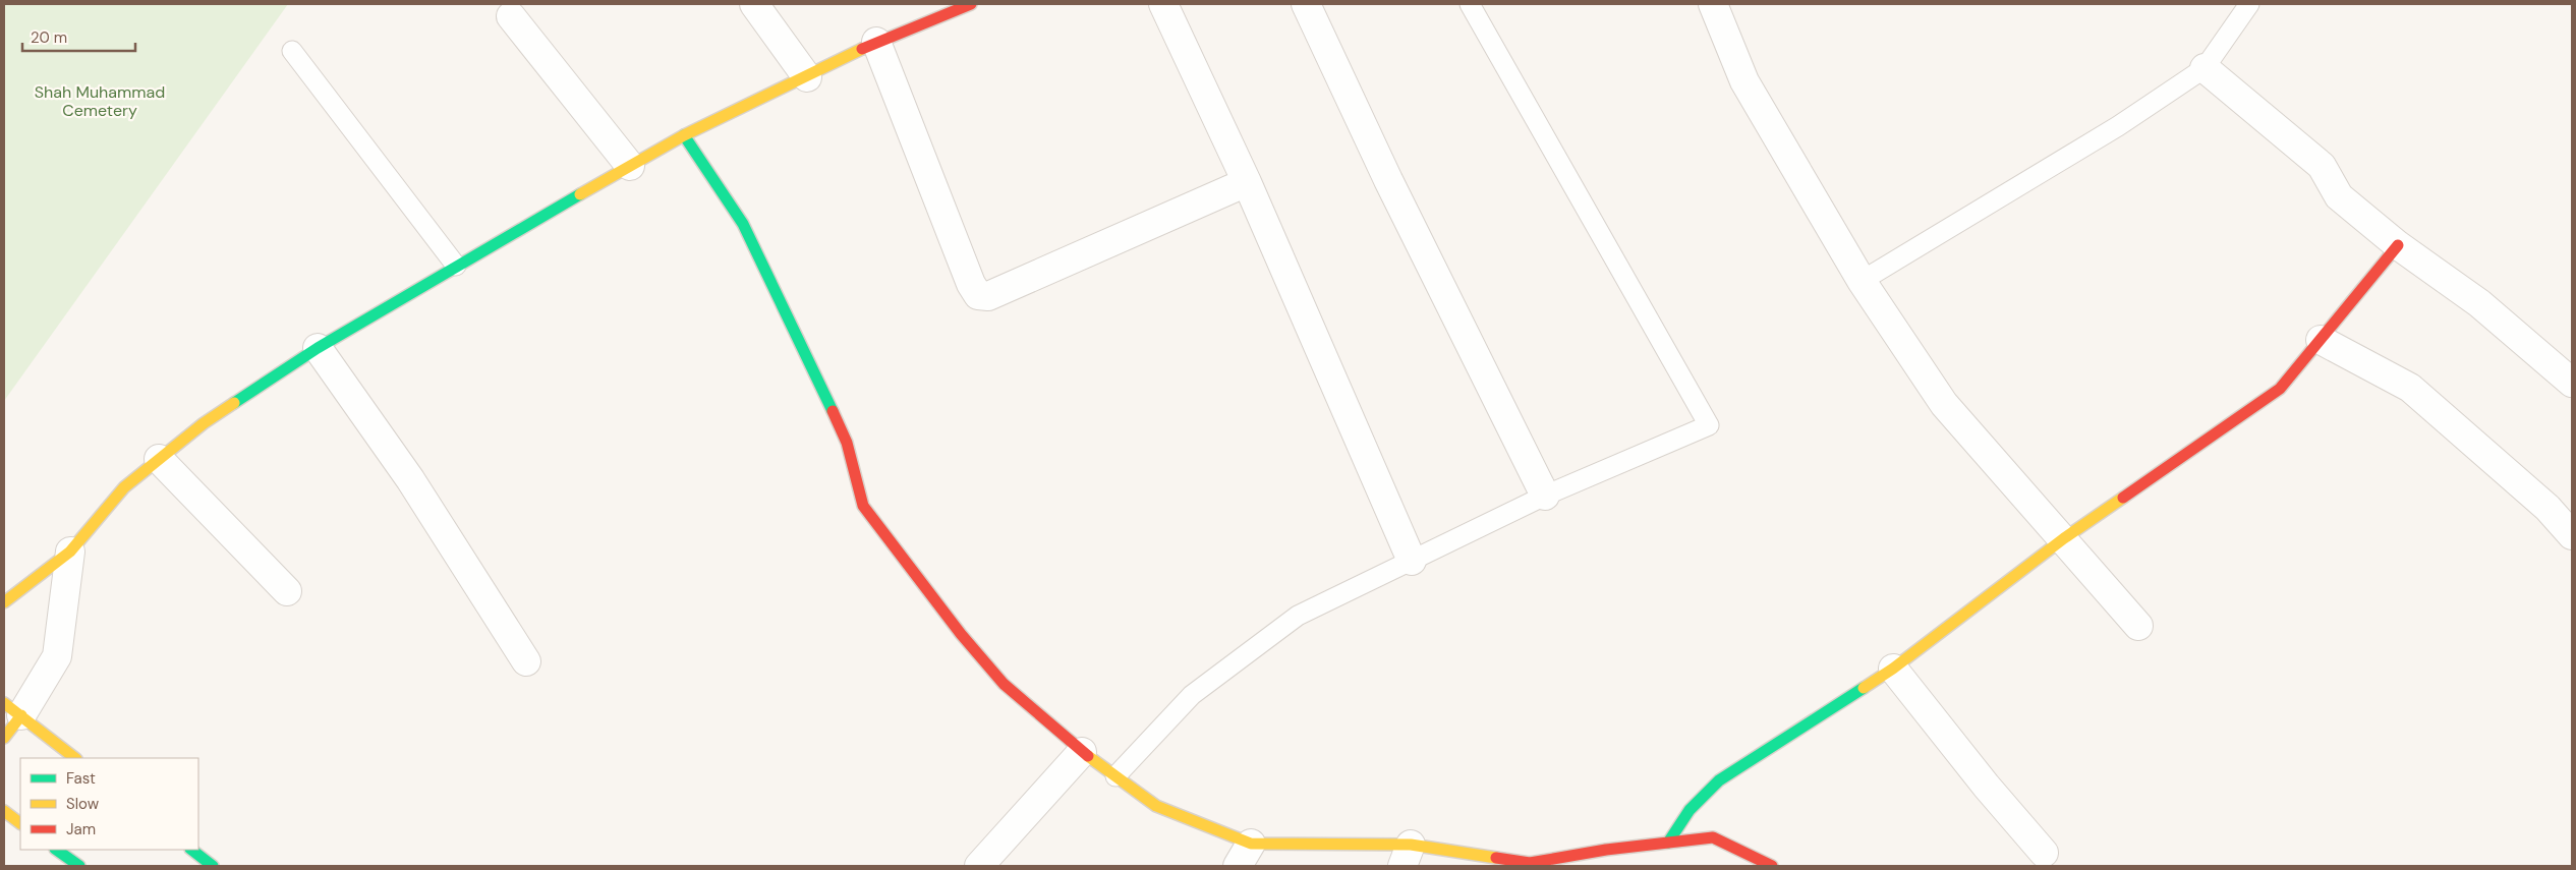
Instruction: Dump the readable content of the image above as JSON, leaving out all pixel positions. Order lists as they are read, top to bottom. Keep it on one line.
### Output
{"parks":["Shah Muhammad Cemetery"],"legend":["Fast","Slow","Jam"],"scale_bar":"20 m"}
